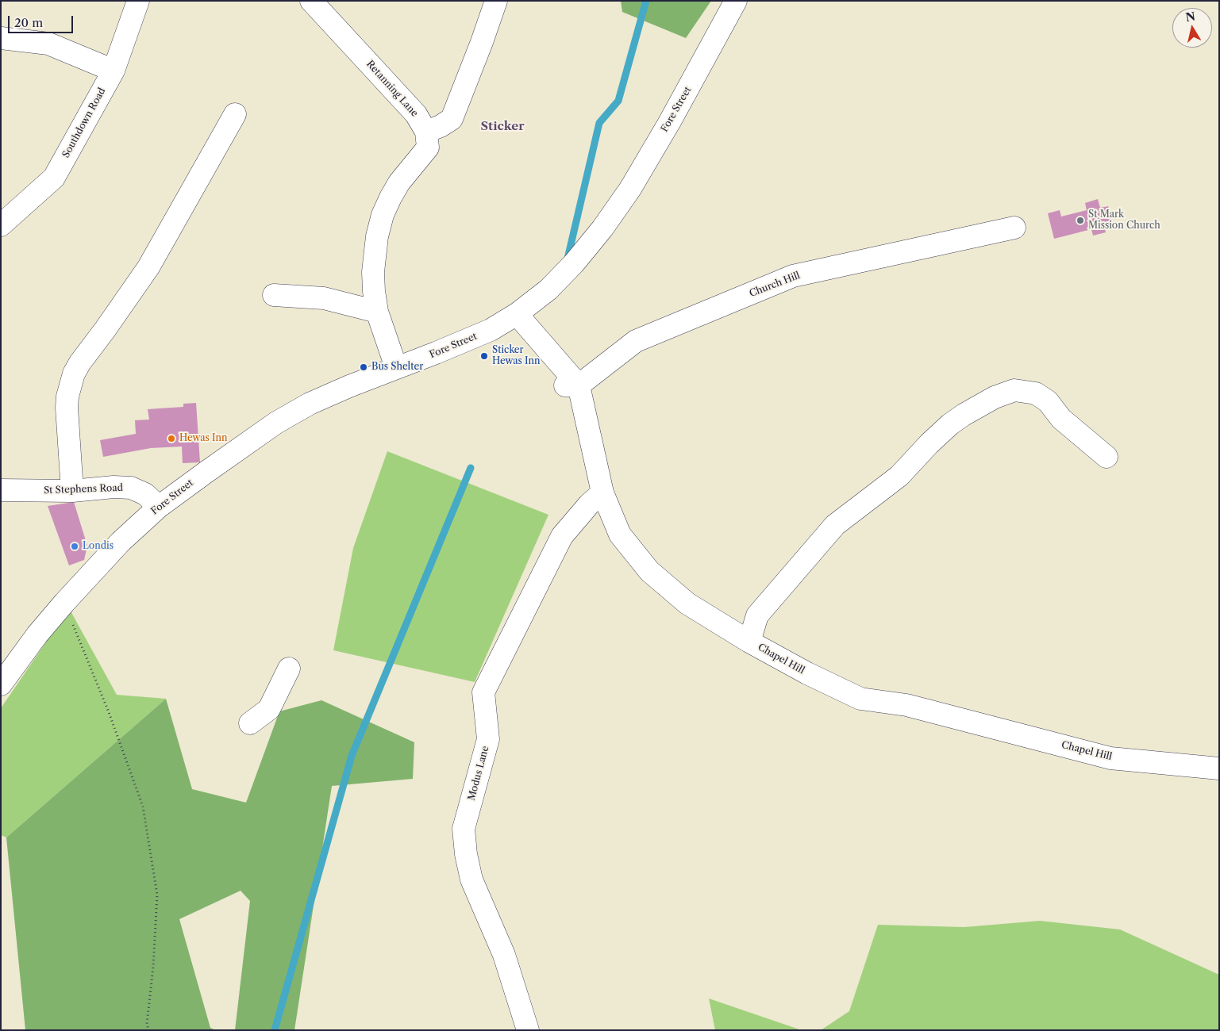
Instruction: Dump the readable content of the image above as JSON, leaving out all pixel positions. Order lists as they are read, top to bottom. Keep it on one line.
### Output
{"streets":{"street":["Retanning Lane","Fore Street","Southdown Road","Church Hill","St Stephens Road","Chapel Hill","Modus Lane"]},"crossings":[["Fore Street","St Stephens Road"],["Fore Street","Chapel Hill"],["Church Hill","Chapel Hill"],["Chapel Hill","Modus Lane"]],"districts":["Sticker"],"places":["St Mark Mission Church","Sticker Hewas Inn","Bus Shelter","Hewas Inn","Londis"],"scale_bar":"20 m","north":"top"}
